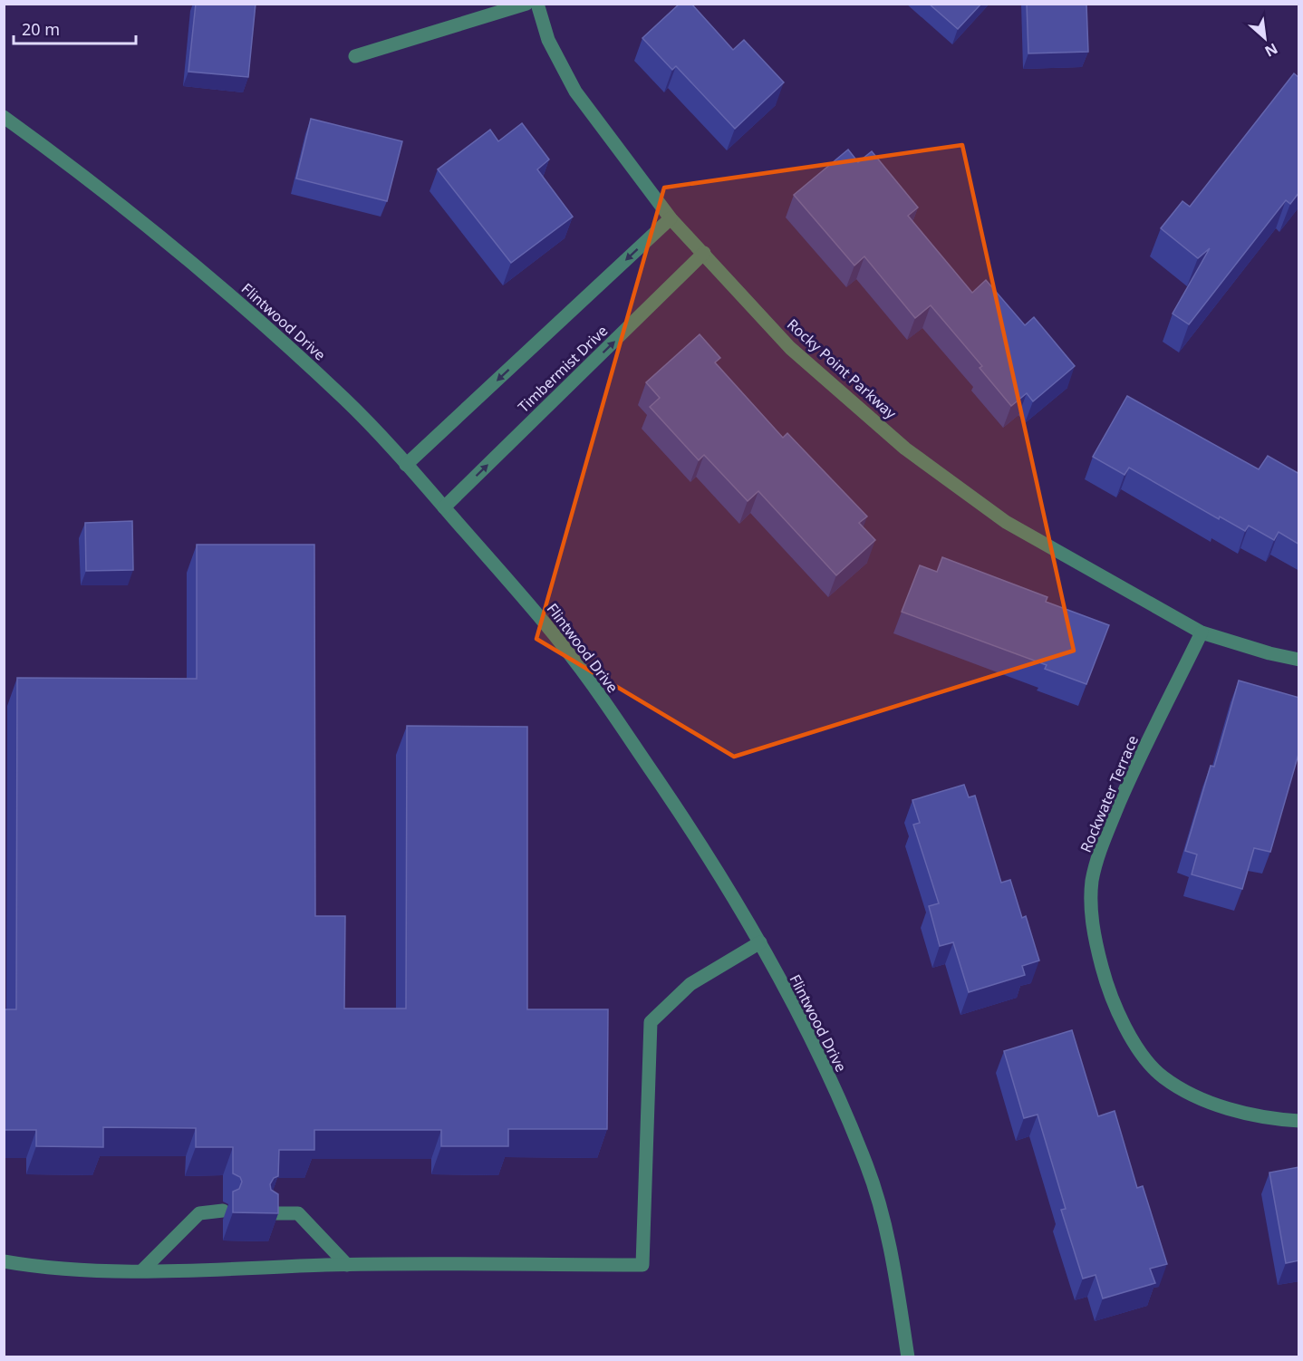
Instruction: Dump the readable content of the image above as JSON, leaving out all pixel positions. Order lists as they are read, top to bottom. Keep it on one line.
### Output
{"streets":{"street":["Flintwood Drive","Timbermist Drive","Rocky Point Parkway","Rockwater Terrace"]},"crossings":[["Flintwood Drive","Timbermist Drive"],["Timbermist Drive","Rocky Point Parkway"],["Rocky Point Parkway","Rockwater Terrace"]],"scale_bar":"20 m","north":"bottom right"}
